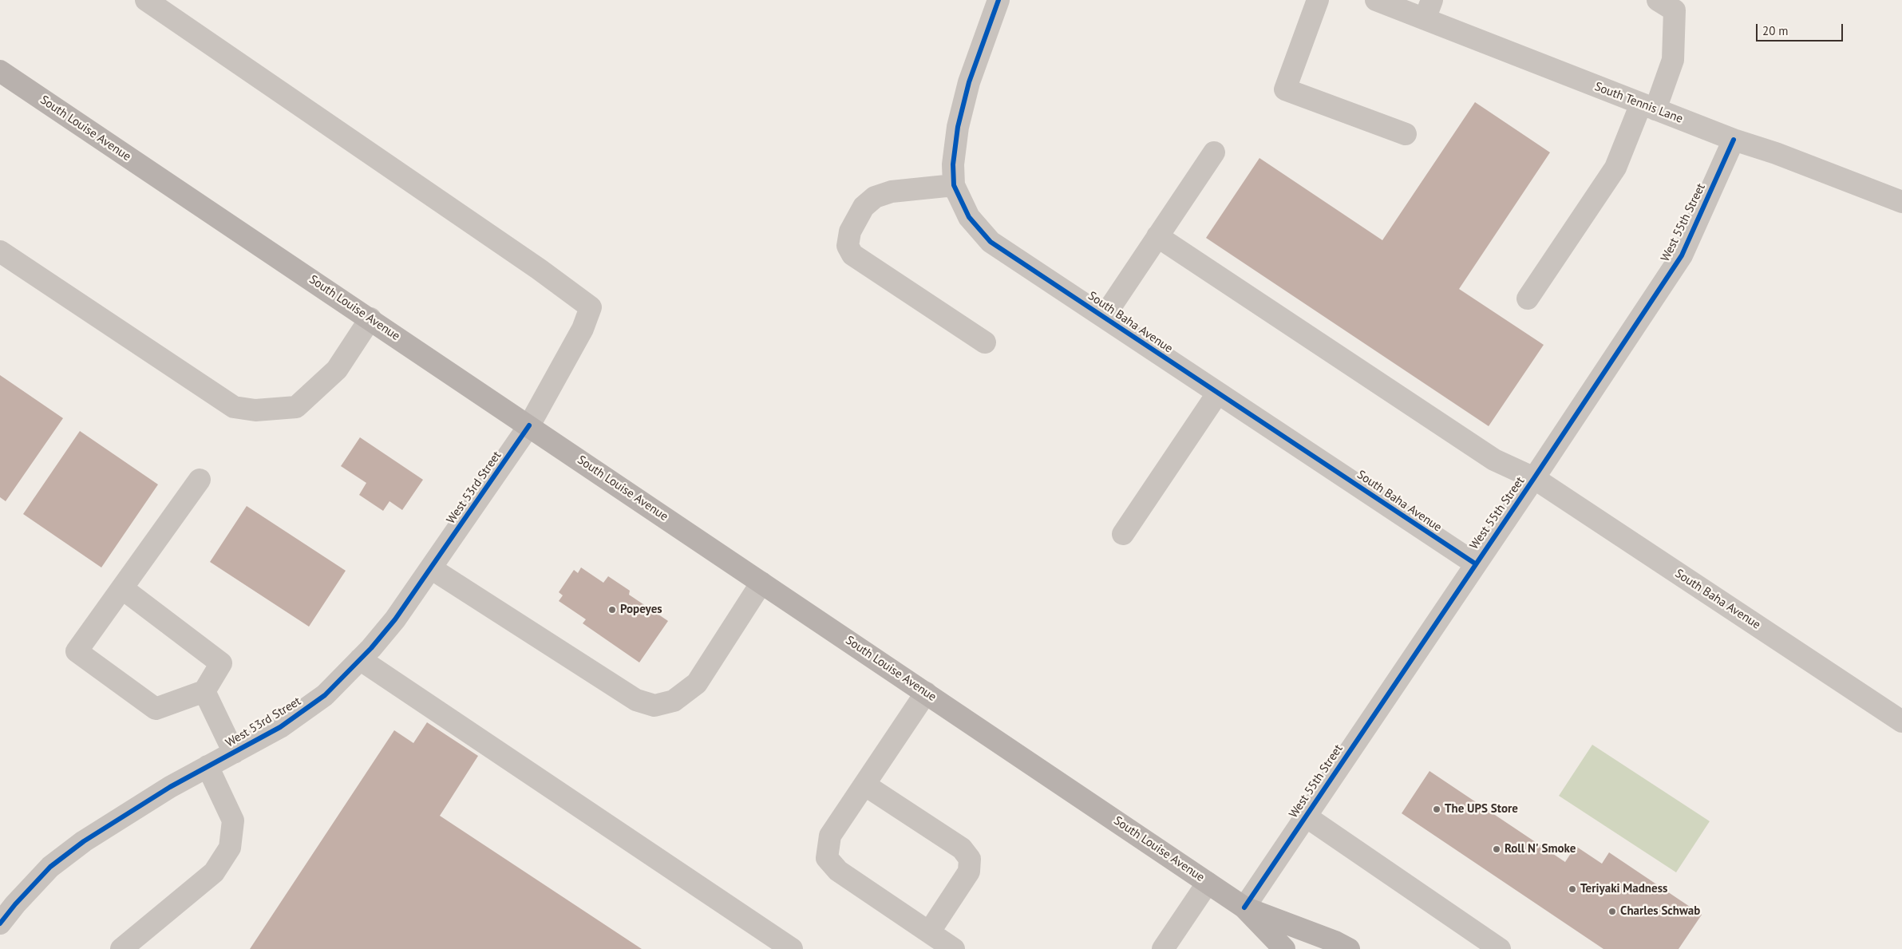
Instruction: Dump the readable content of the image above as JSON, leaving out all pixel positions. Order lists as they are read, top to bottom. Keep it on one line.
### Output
{"streets":{"main road":["South Louise Avenue"],"street":["South Tennis Lane","West 55th Street","South Baha Avenue","West 53rd Street"]},"crossings":[["South Tennis Lane","West 55th Street"],["South Louise Avenue","West 55th Street"],["South Louise Avenue","West 53rd Street"],["West 55th Street","South Baha Avenue"]],"places":["Popeyes","The UPS Store","Roll N' Smoke","Teriyaki Madness","Charles Schwab"],"scale_bar":"20 m"}
